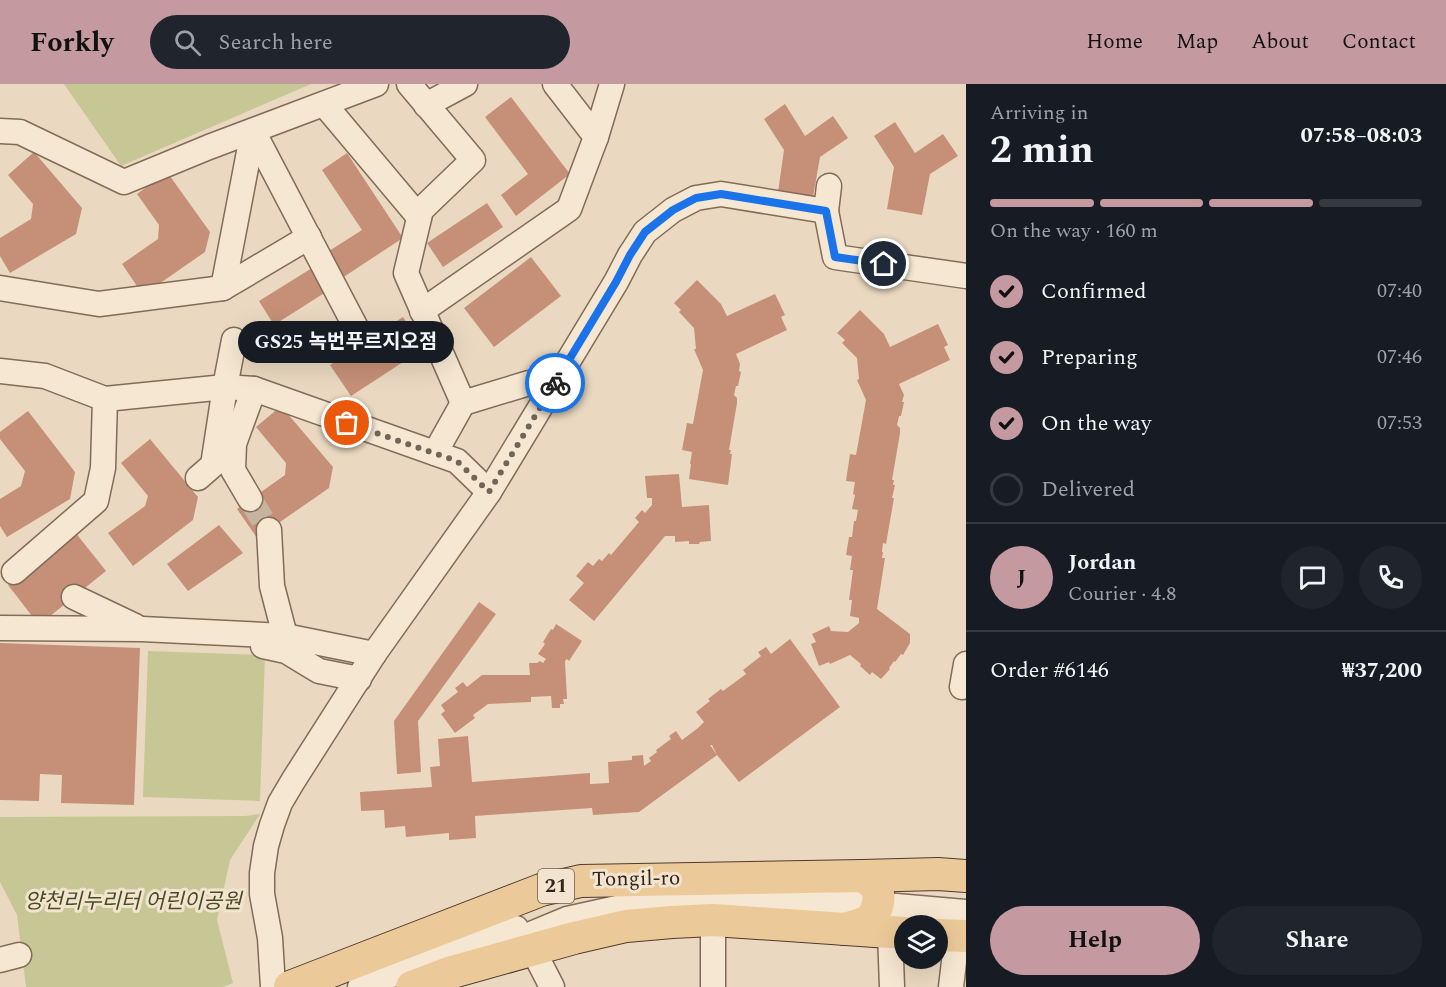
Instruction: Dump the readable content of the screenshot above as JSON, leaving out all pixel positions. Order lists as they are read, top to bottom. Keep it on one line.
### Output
{"streets":{"main road":["Tongil-ro","21"]},"parks":["양천리누리터 어린이공원"],"places":["GS25 녹번푸르지오점"],"page":{"header":"Forkly","search":"Search here","nav":["Home","Map","About","Contact"],"heading":["2 min","Arriving in","07:58–08:03"],"panel":["Jordan","Courier · 4.8","Order #6146","₩37,200"],"bar":"On the way · 160 m","list":[["Confirmed","07:40"],["Preparing","07:46"],["On the way","07:53"],"Delivered"],"bubble":"GS25 녹번푸르지오점","round":"J","buttons":["Help","Share"]}}
